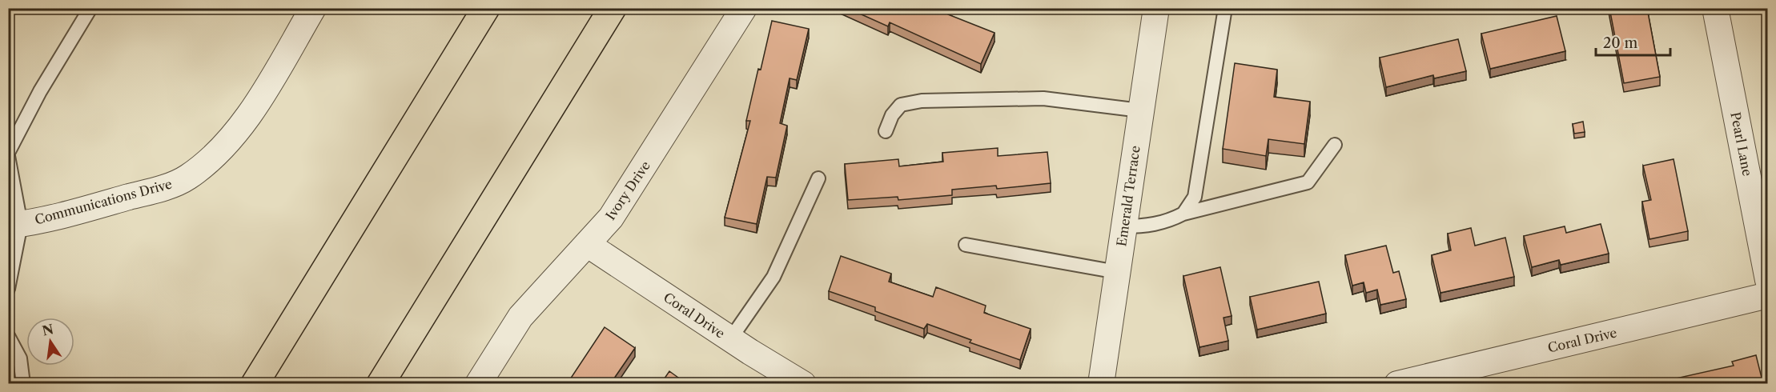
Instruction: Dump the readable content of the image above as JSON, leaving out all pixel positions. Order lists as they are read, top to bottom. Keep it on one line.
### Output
{"streets":{"street":["Pearl Lane","Ivory Drive","Emerald Terrace","Communications Drive","Coral Drive"]},"crossings":[["Ivory Drive","Coral Drive"]],"scale_bar":"20 m","north":"top"}
